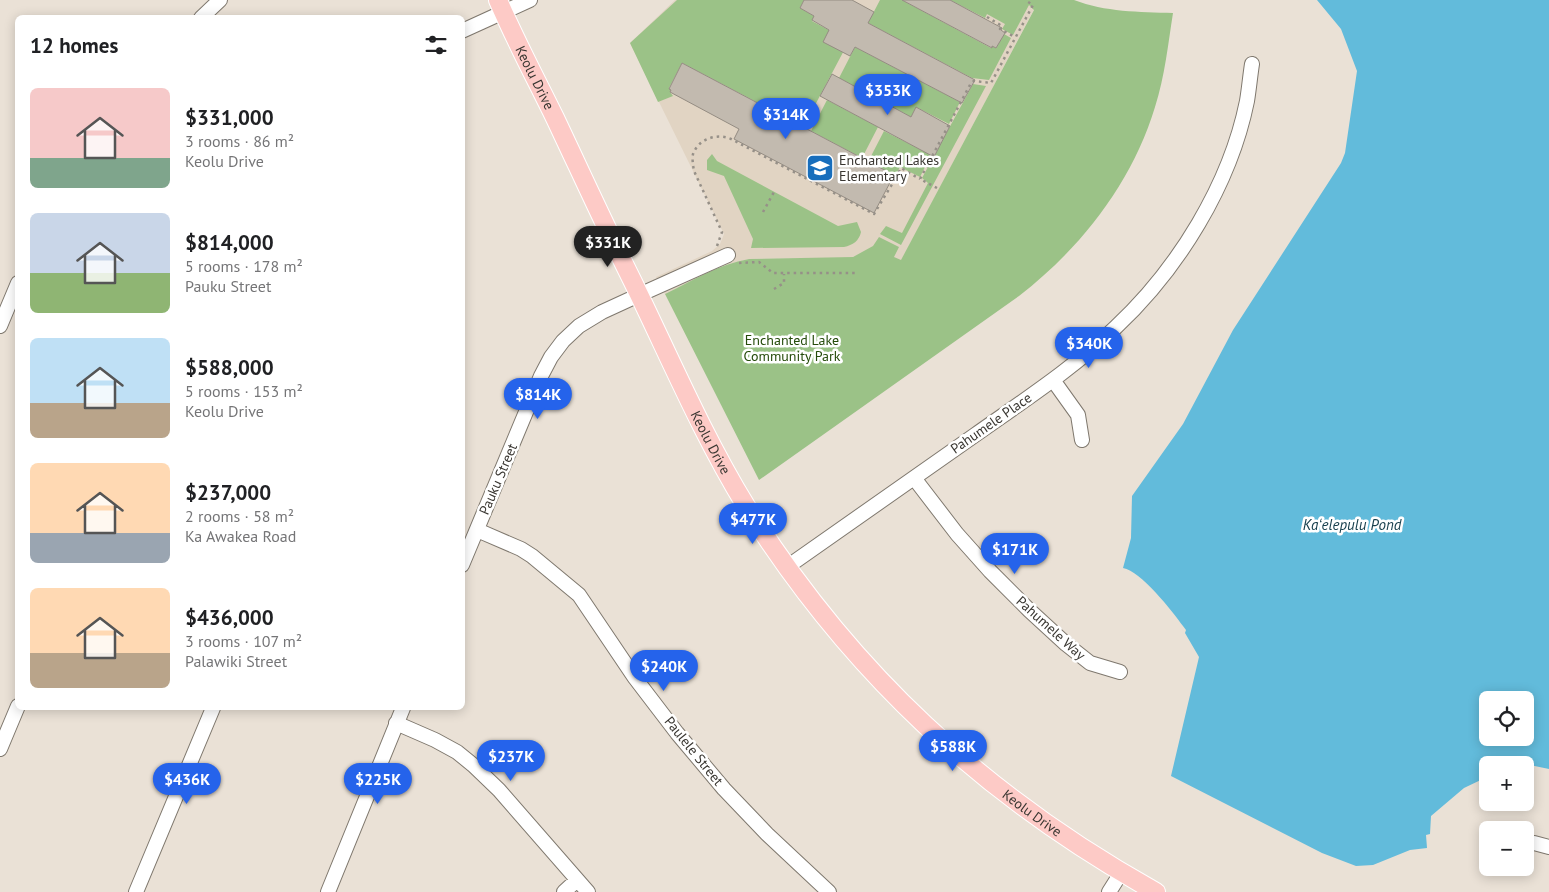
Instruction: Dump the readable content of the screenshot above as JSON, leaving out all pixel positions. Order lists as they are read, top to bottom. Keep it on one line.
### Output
{"streets":{"main road":["Keolu Drive"],"street":["Pahumele Place","Pauku Street","Pahumele Way","Paulele Street"]},"crossings":[["Keolu Drive","Pahumele Place"],["Keolu Drive","Pauku Street"],["Pahumele Place","Pahumele Way"],["Pauku Street","Paulele Street"]],"water":["Kaʻelepulu Pond"],"parks":["Enchanted Lake Community Park"],"places":{"school or university":["Enchanted Lakes Elementary"]},"page":{"heading":"12 homes","price":["$353K","$314K","$331K","$340K","$814K","$477K","$171K","$240K","$588K","$237K","$436K","$225K"],"list":[{"name":"$331,000","note":"3 rooms · 86 m² · Keolu Drive"},{"name":"$814,000","note":"5 rooms · 178 m² · Pauku Street"},{"name":"$588,000","note":"5 rooms · 153 m² · Keolu Drive"},{"name":"$237,000","note":"2 rooms · 58 m² · Ka Awakea Road"},{"name":"$436,000","note":"3 rooms · 107 m² · Palawiki Street"}],"map_buttons":["+","−"]}}
